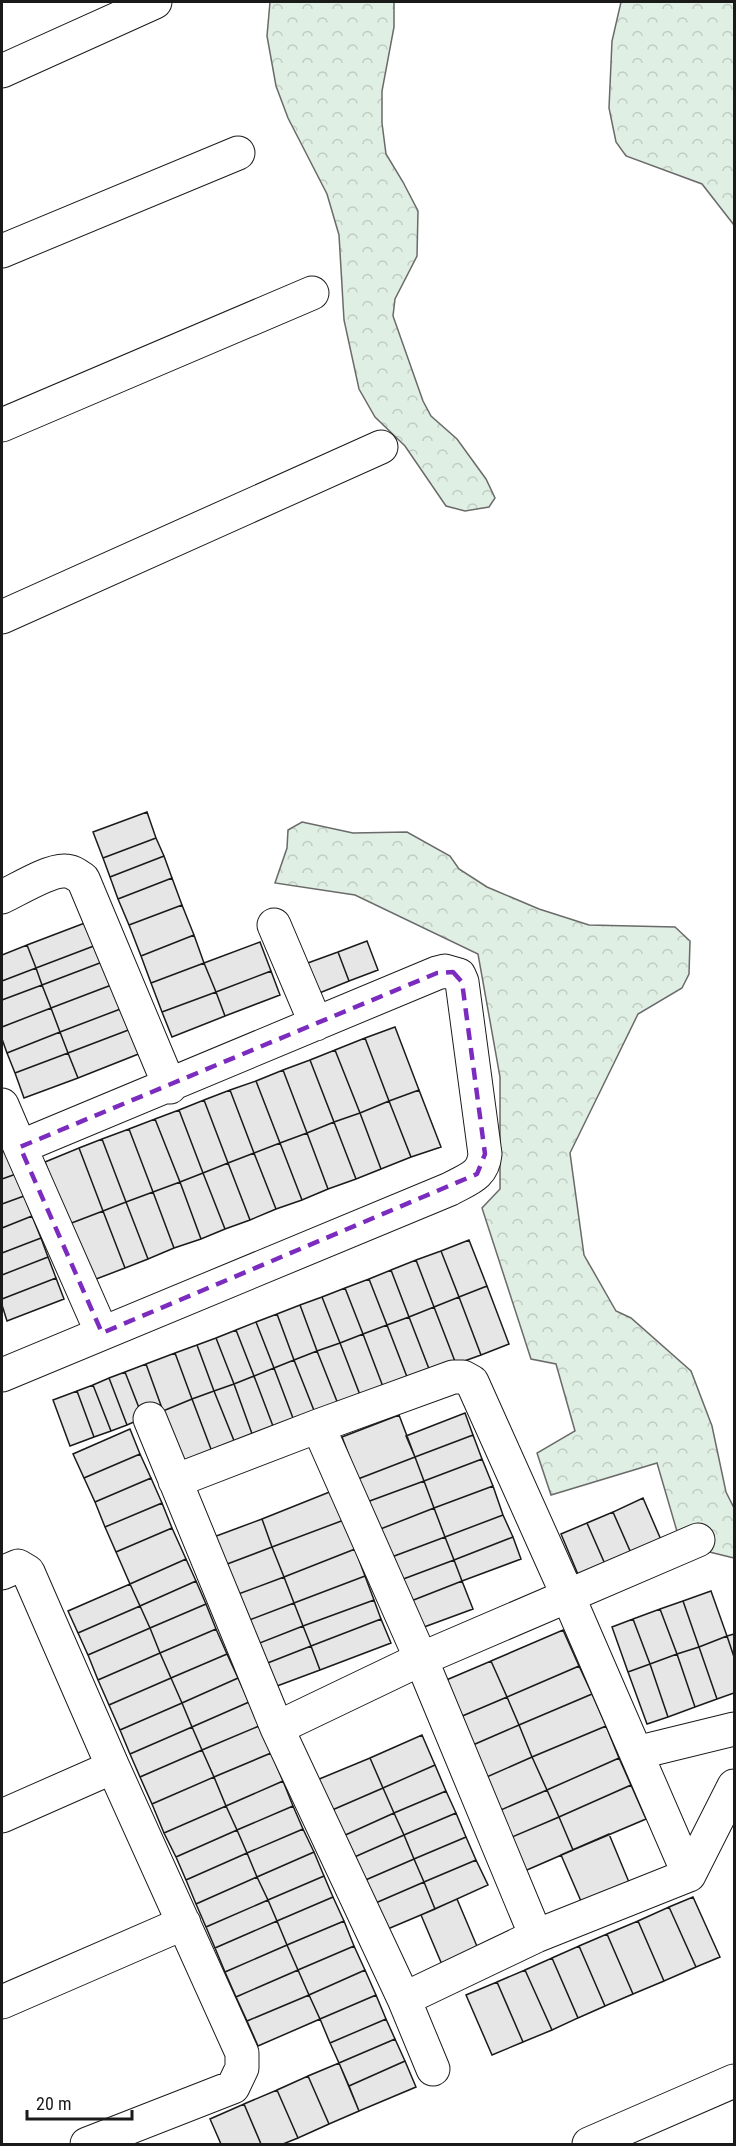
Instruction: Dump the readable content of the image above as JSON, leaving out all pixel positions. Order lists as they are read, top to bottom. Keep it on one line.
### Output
{"scale_bar":"20 m"}
